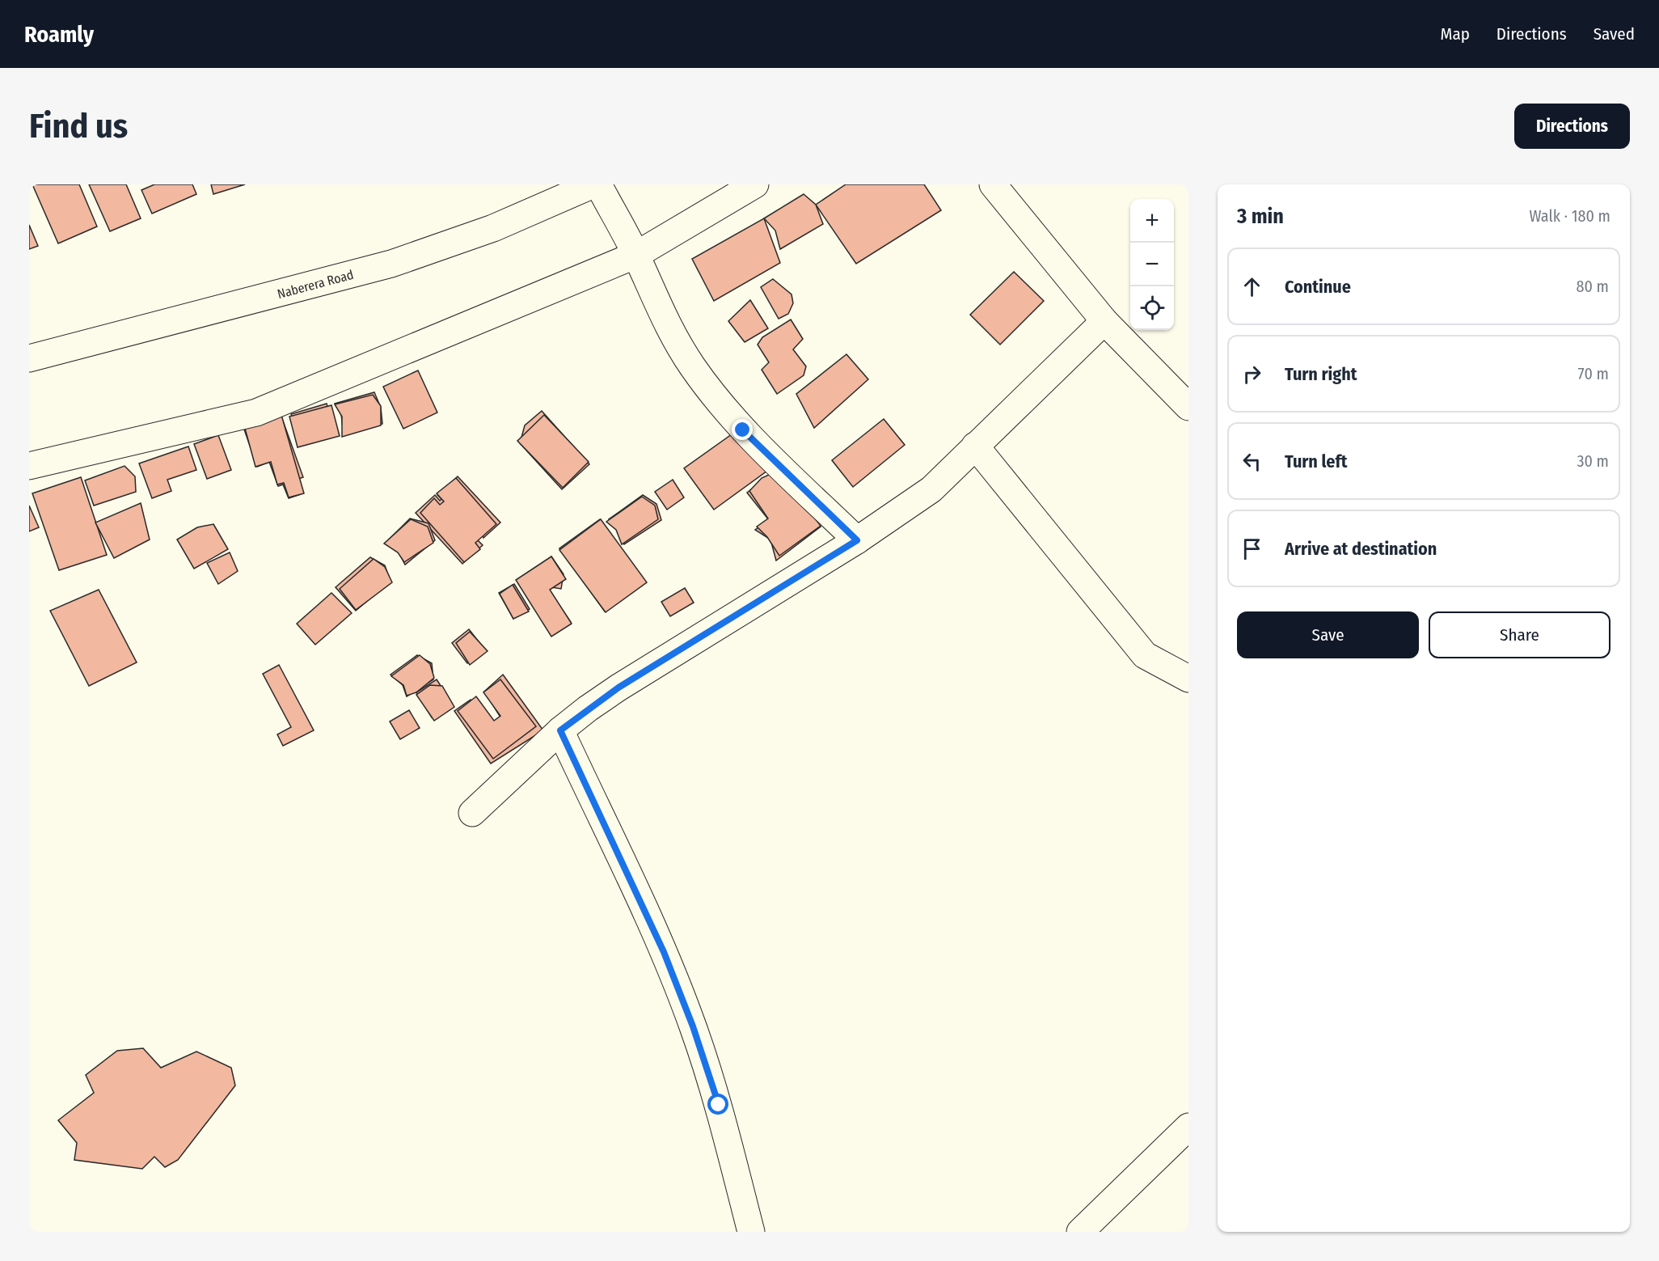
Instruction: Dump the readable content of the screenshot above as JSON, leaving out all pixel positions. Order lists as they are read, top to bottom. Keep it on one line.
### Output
{"streets":{"street":["Naberera Road"]},"page":{"header":"Roamly","nav":["Map","Directions","Saved"],"buttons":["Directions",["Save","Share"]],"title":"Find us","heading":["3 min","Walk · 180 m"],"map_buttons":["+","−"],"list":[["Continue","80 m"],["Turn right","70 m"],["Turn left","30 m"],"Arrive at destination"]}}
